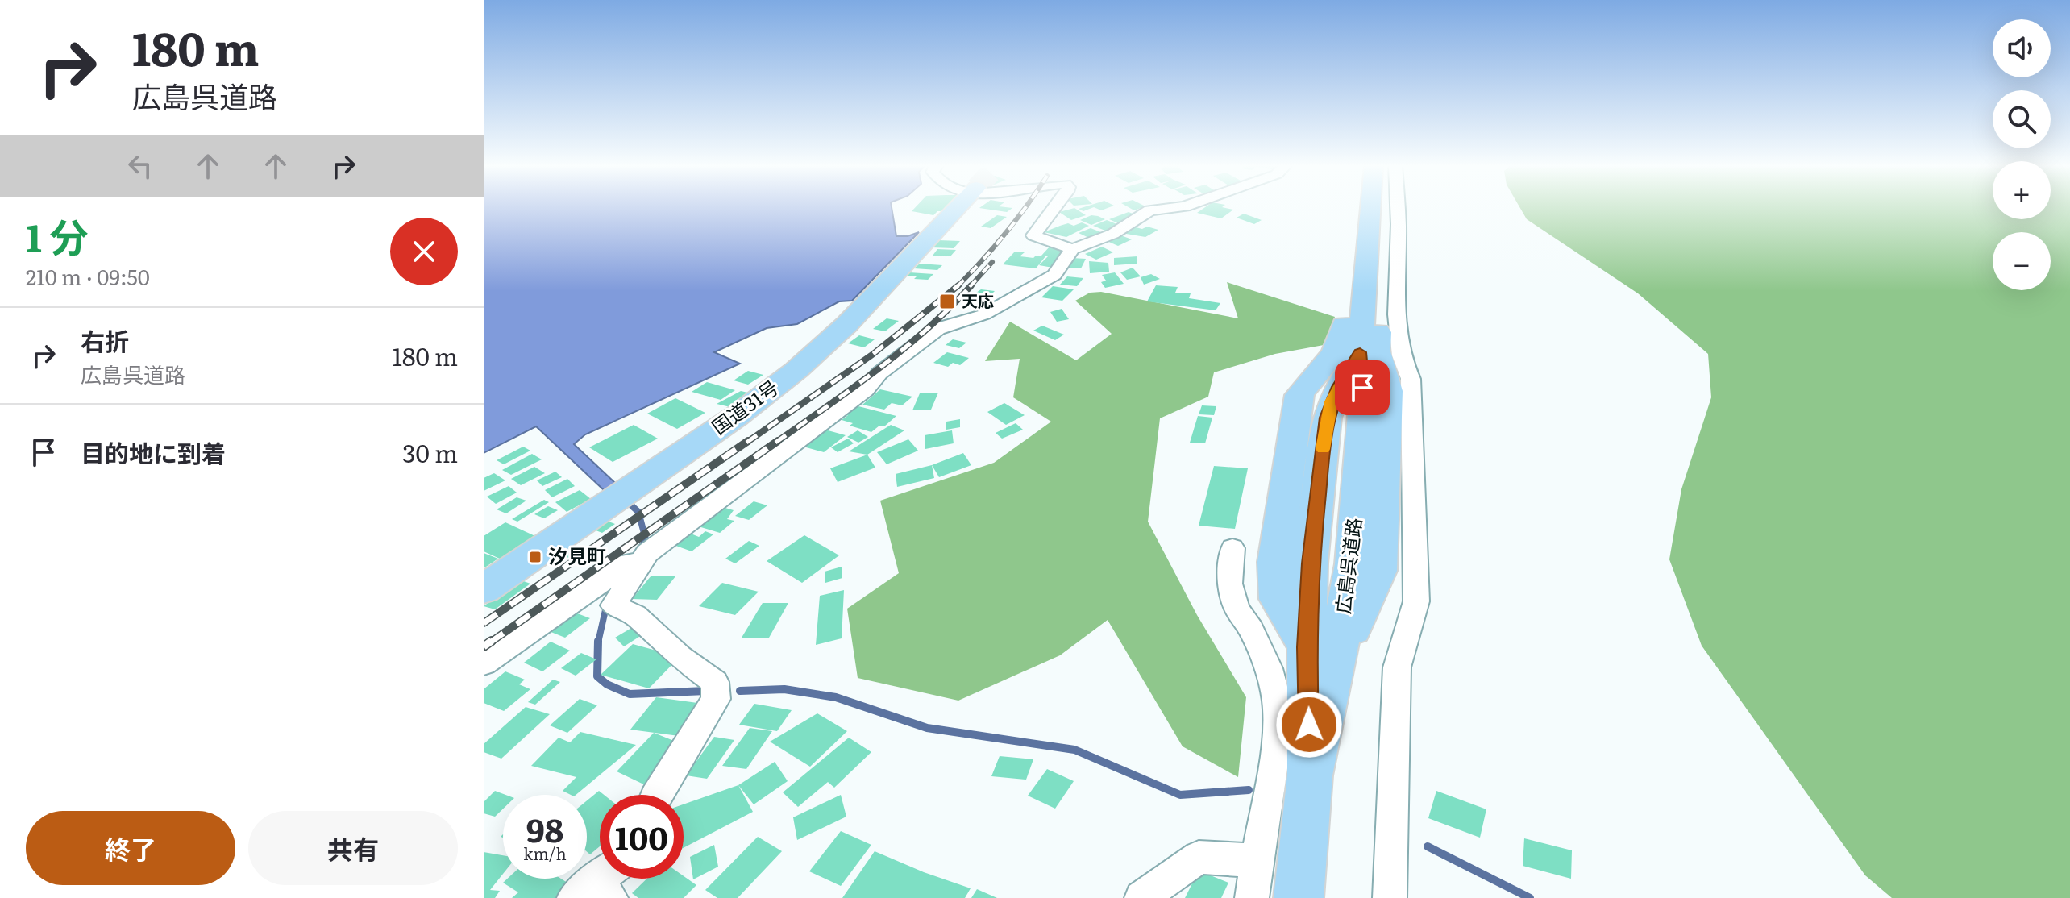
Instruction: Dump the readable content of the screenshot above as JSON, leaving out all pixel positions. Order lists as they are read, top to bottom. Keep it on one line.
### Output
{"streets":{"highway":["国道31号","広島呉道路"]},"places":{"transit":["天応","汐見町"]},"page":{"turn":["180 m","広島呉道路"],"map_buttons":["+","−"],"heading":["1 分","210 m · 09:50"],"list":[{"name":"右折","note":"広島呉道路","value":"180 m"},{"name":"目的地に到着","value":"30 m"}],"speed":"98 km/h","limit":"100","buttons":["終了","共有"]}}
